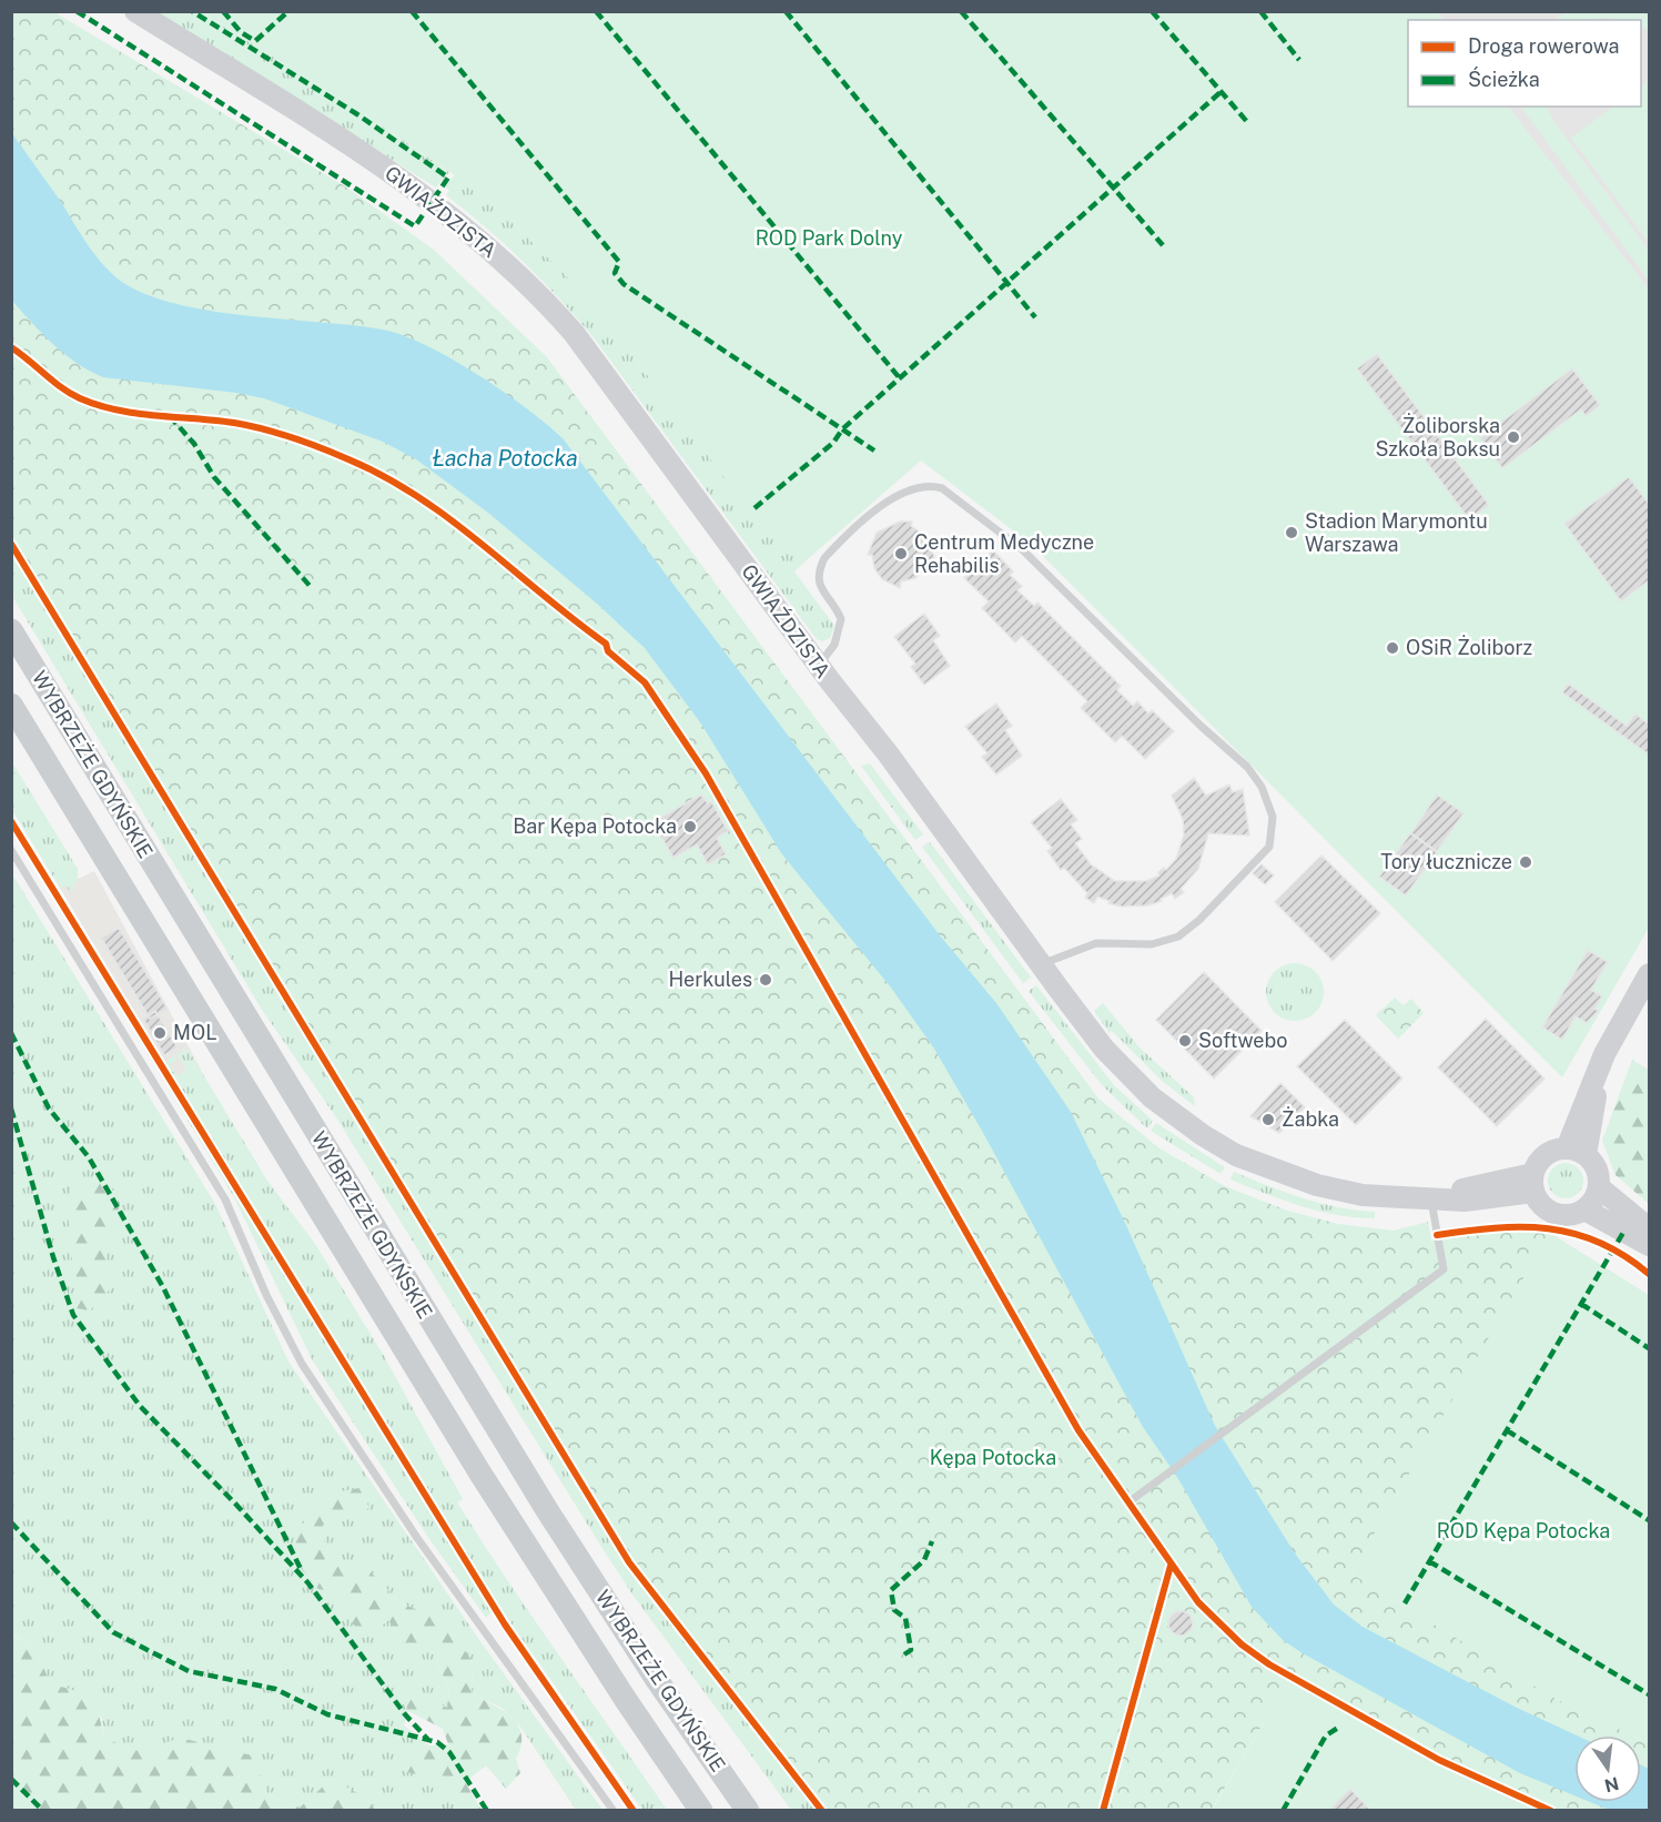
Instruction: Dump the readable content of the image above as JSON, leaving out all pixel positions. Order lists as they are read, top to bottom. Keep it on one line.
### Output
{"streets":{"main road":["WYBRZEŻE GDYŃSKIE"],"street":["GWIAŹDZISTA"]},"water":["Łacha Potocka"],"parks":["ROD Park Dolny","Kępa Potocka","ROD Kępa Potocka"],"places":["Żoliborska Szkoła Boksu","Stadion Marymontu Warszawa","Centrum Medyczne Rehabilis","OSiR Żoliborz","Bar Kępa Potocka","Tory łucznicze","Herkules","MOL","Softwebo","Żabka"],"legend":["Droga rowerowa","Ścieżka"],"north":"bottom"}
